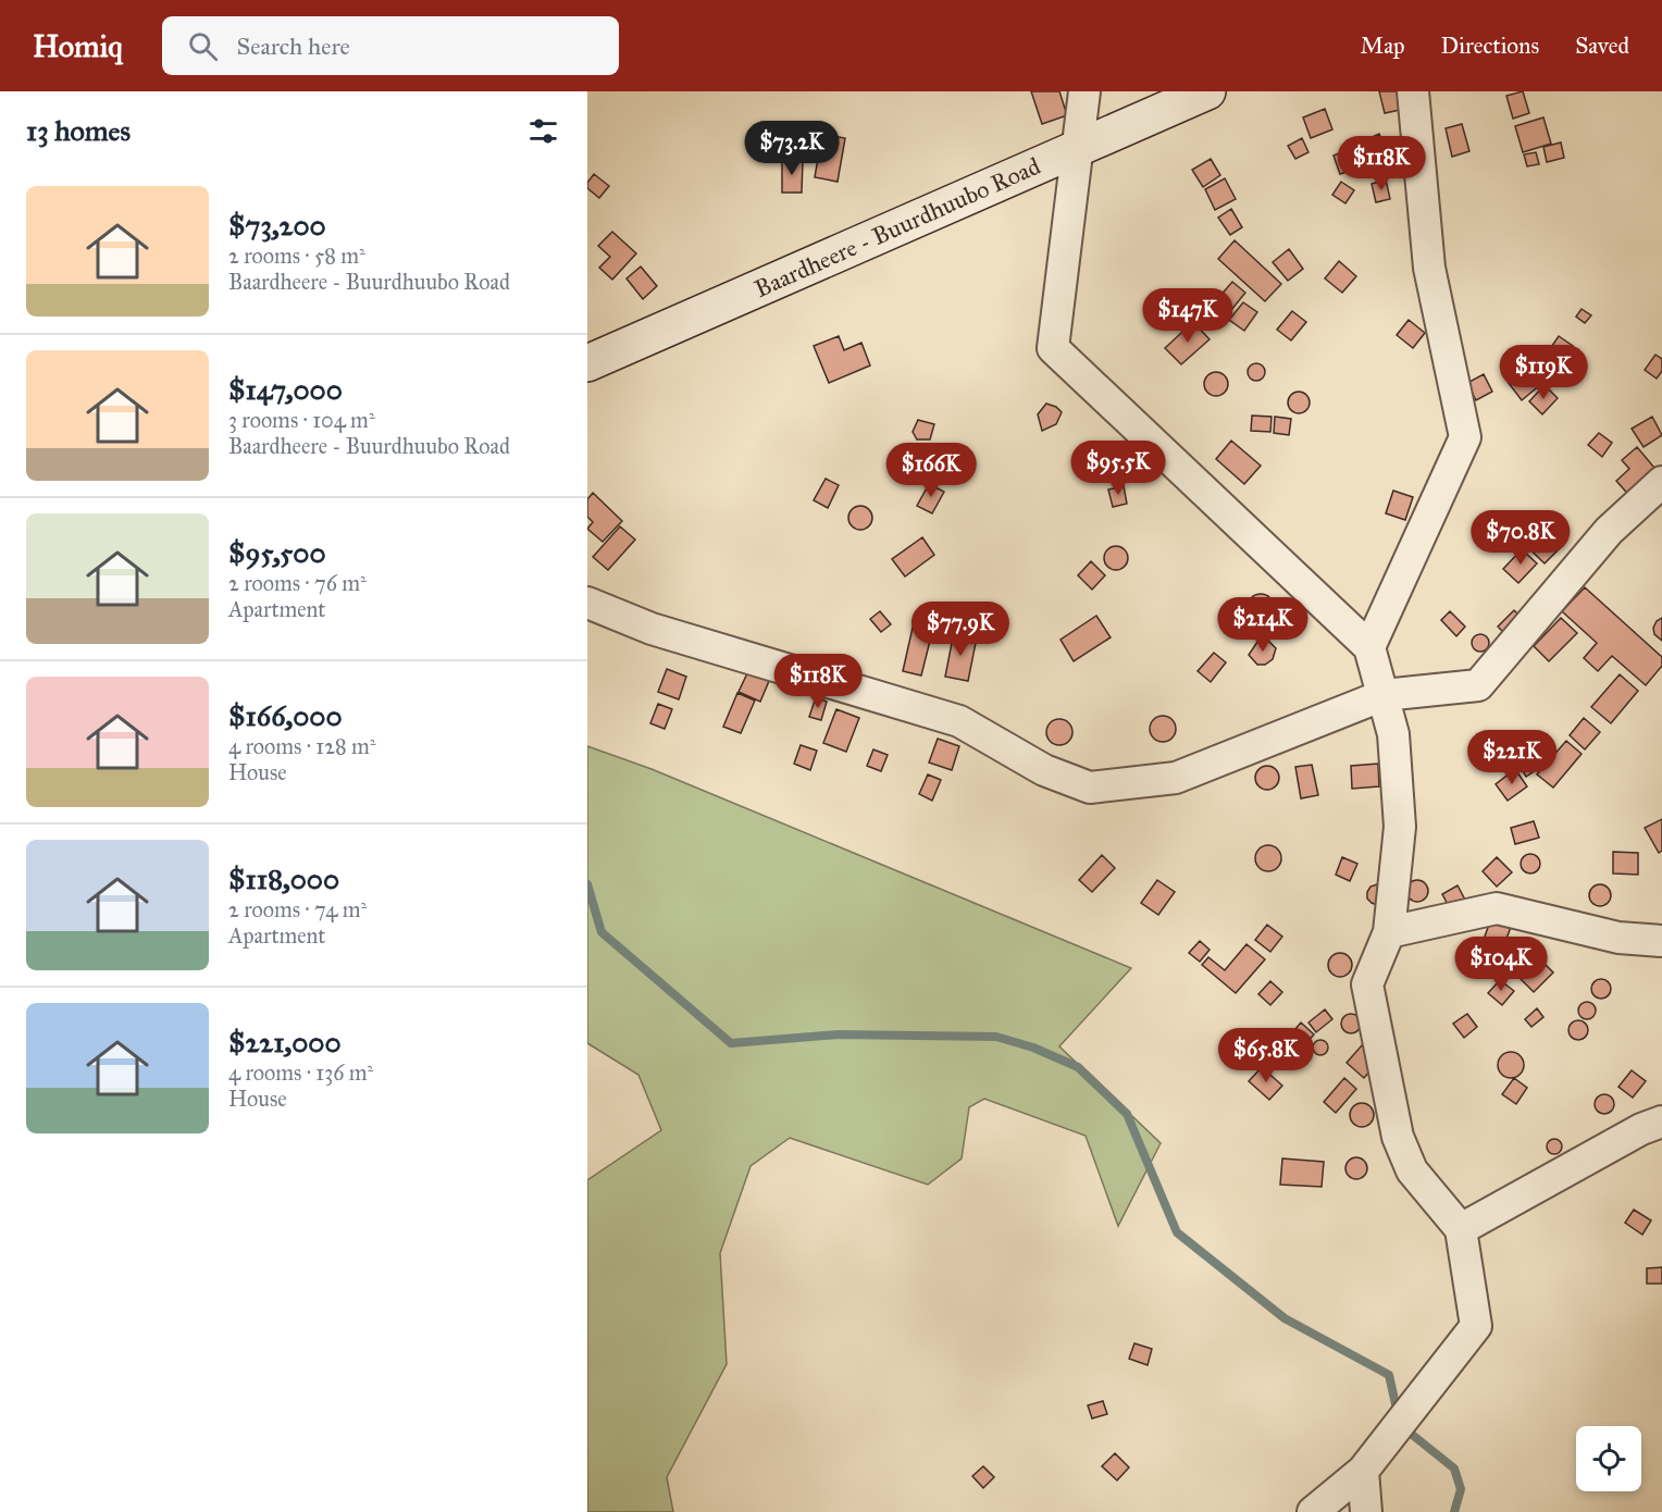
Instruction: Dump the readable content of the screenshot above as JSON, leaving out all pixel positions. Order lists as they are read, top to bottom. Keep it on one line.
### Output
{"streets":{"main road":["Baardheere - Buurdhuubo Road"]},"page":{"header":"Homiq","search":"Search here","nav":["Map","Directions","Saved"],"heading":"13 homes","price":["$73.2K","$118K","$147K","$119K","$95.5K","$166K","$70.8K","$214K","$77.9K","$118K","$221K","$104K","$65.8K"],"list":[{"name":"$73,200","note":"2 rooms · 58 m² · Baardheere - Buurdhuubo Road"},{"name":"$147,000","note":"3 rooms · 104 m² · Baardheere - Buurdhuubo Road"},{"name":"$95,500","note":"2 rooms · 76 m² · Apartment"},{"name":"$166,000","note":"4 rooms · 128 m² · House"},{"name":"$118,000","note":"2 rooms · 74 m² · Apartment"},{"name":"$221,000","note":"4 rooms · 136 m² · House"}]}}
